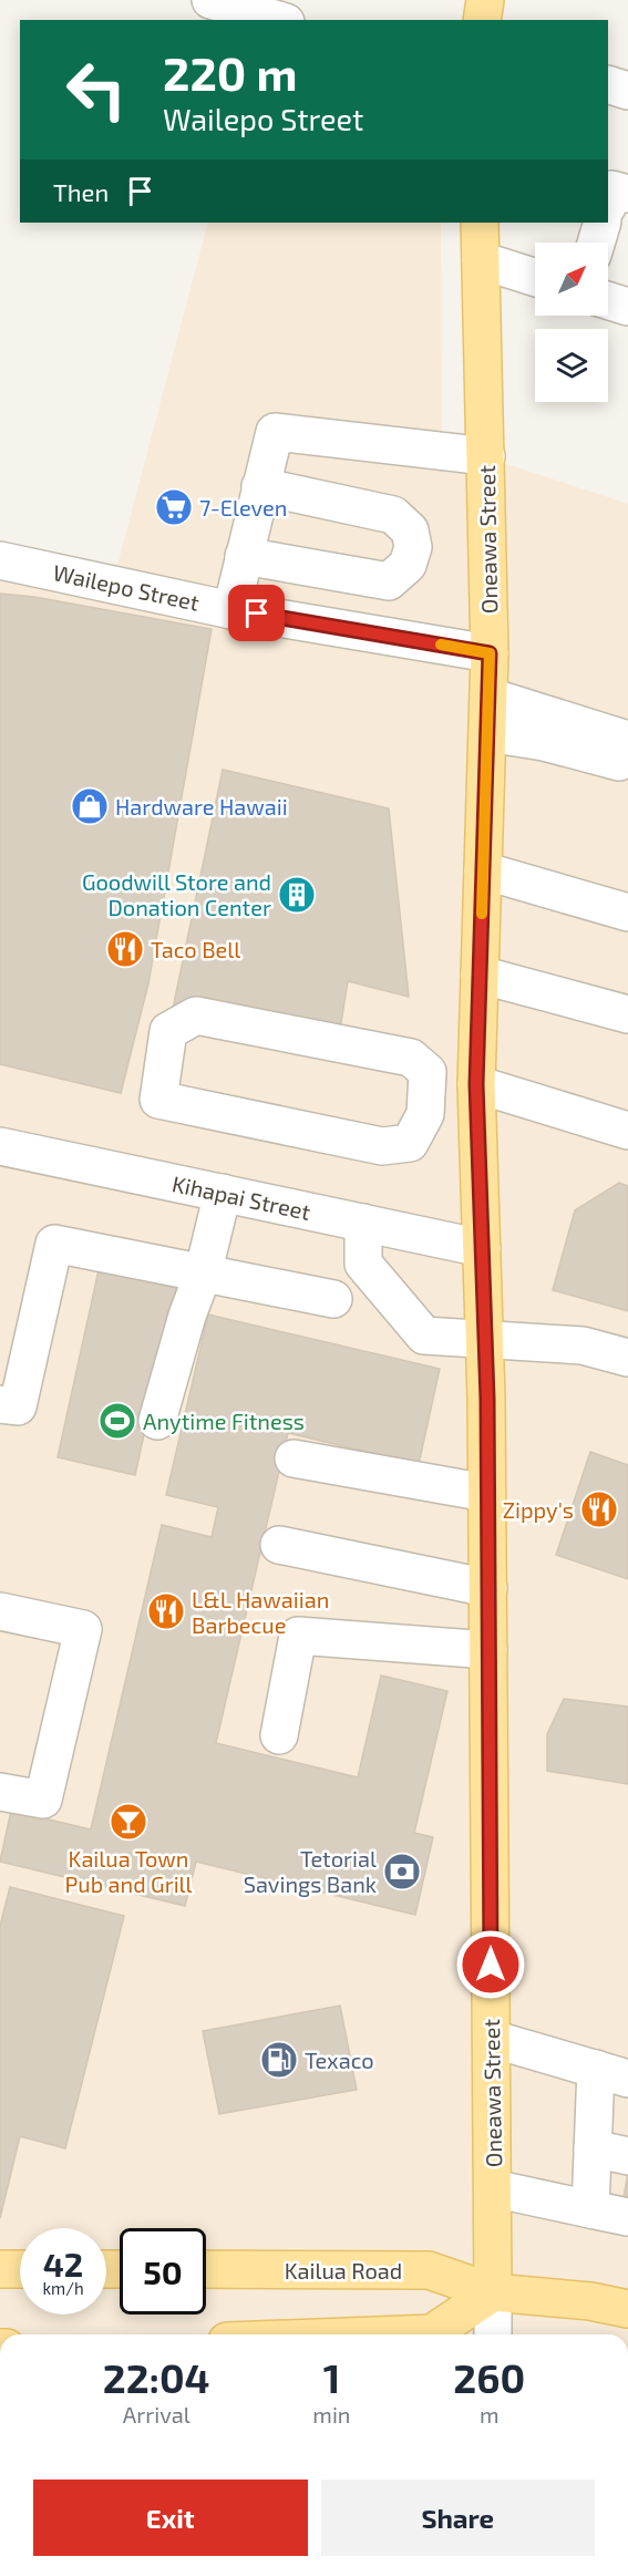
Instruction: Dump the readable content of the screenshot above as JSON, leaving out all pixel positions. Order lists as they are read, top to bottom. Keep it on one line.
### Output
{"streets":{"main road":["Oneawa Street","Kailua Road"],"street":["Wailepo Street","Kihapai Street"]},"crossings":[["Oneawa Street","Wailepo Street"],["Oneawa Street","Kihapai Street"],["Oneawa Street","Kailua Road"]],"places":{"supermarket":["7-Eleven"],"shop":["Hardware Hawaii"],"building":["Goodwill Store and Donation Center"],"restaurant":["Taco Bell","Zippy's","L&L Hawaiian Barbecue"],"sports":["Anytime Fitness"],"bar":["Kailua Town Pub and Grill"],"bank":["Tetorial Savings Bank"],"fuel station":["Texaco"]},"north":"top right","page":{"turn":["220 m","Wailepo Street"],"then":"Then","speed":"42 km/h","limit":"50","eta":["22:04","Arrival","1","min","260","m"],"buttons":["Exit","Share"]}}
